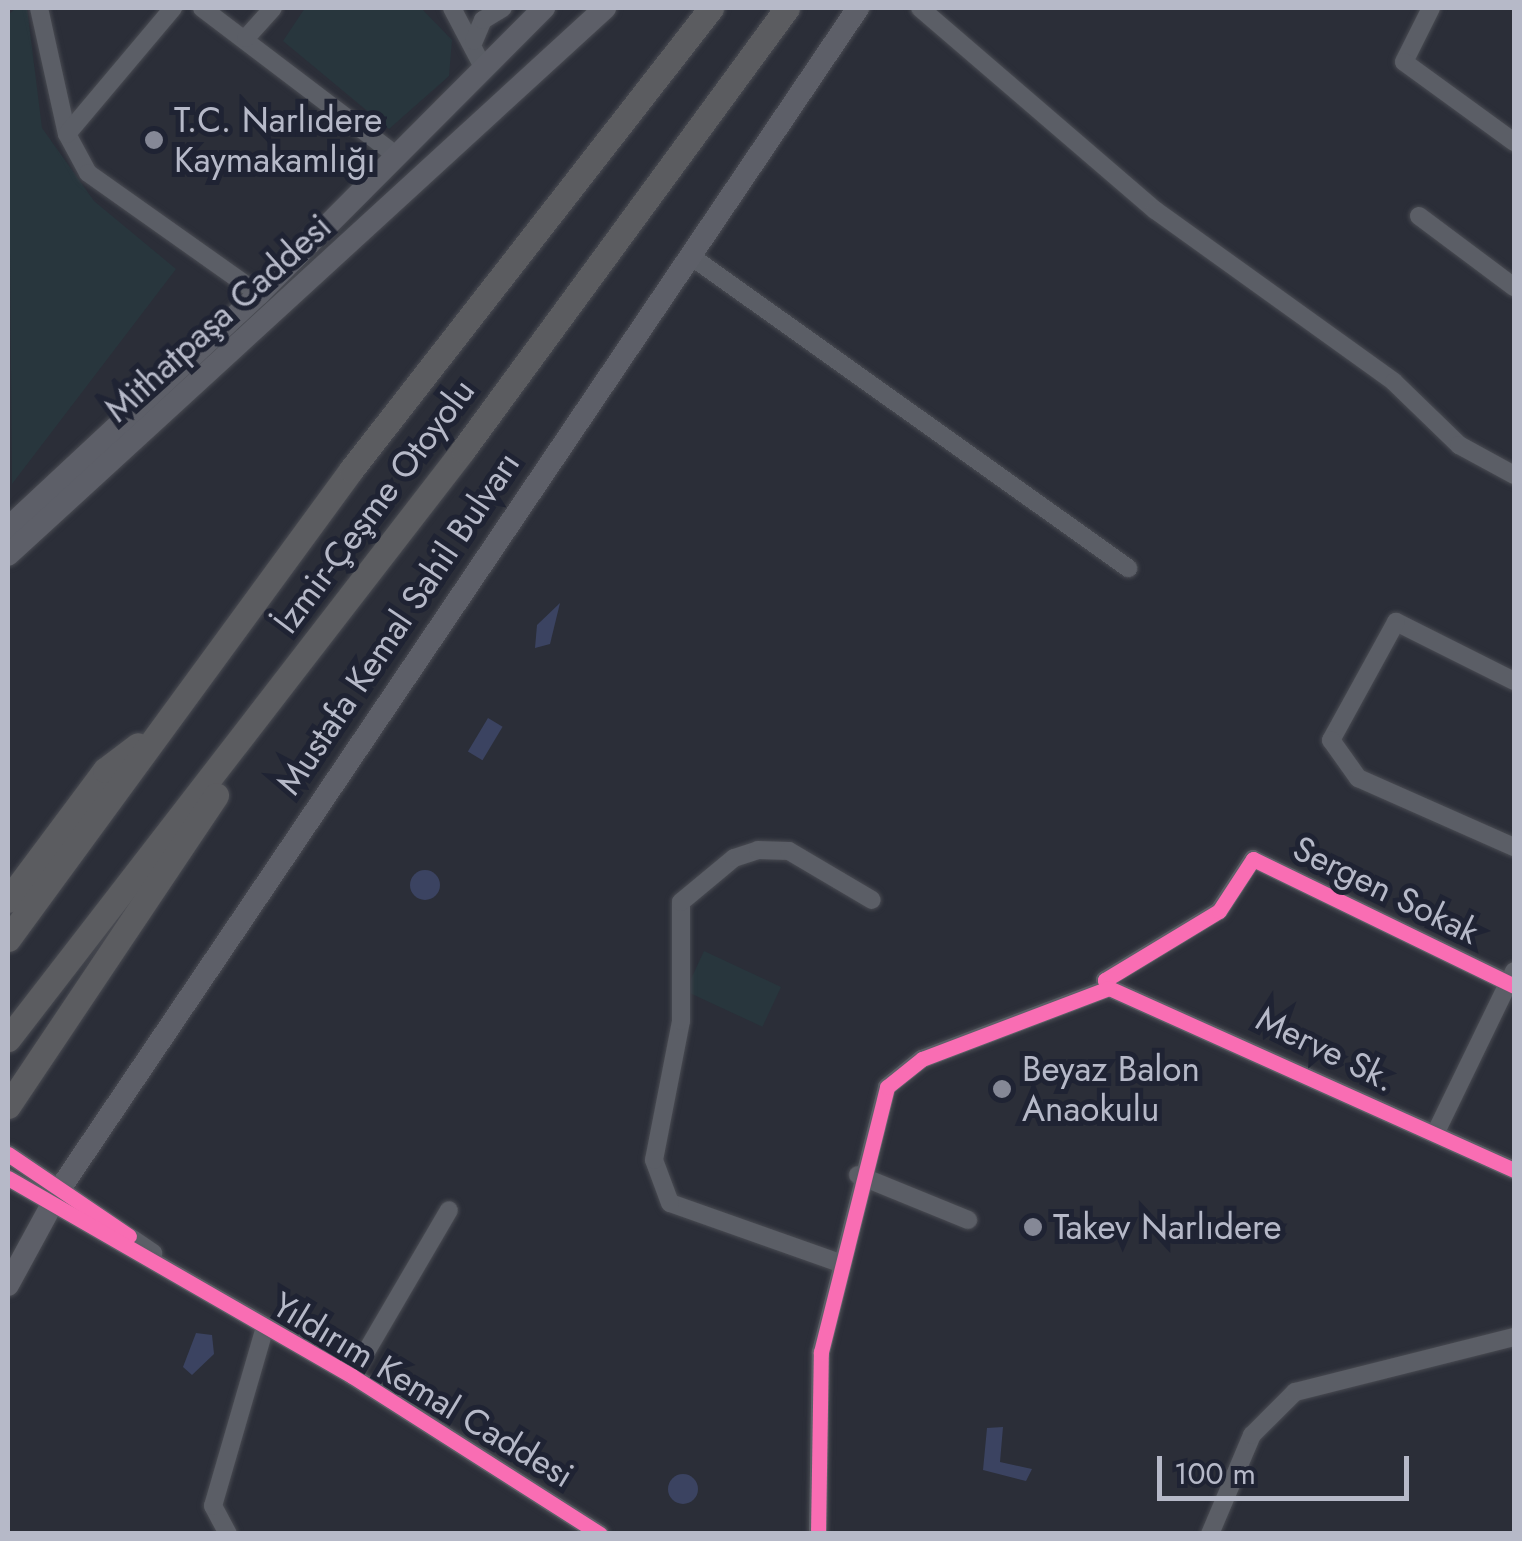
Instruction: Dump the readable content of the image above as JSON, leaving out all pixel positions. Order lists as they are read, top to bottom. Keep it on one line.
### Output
{"streets":{"highway":["İzmir-Çeşme Otoyolu"],"main road":["Mithatpaşa Caddesi","Mustafa Kemal Sahil Bulvarı"],"street":["Sergen Sokak","Merve Sk.","Yıldırım Kemal Caddesi"]},"crossings":[["Mustafa Kemal Sahil Bulvarı","Yıldırım Kemal Caddesi"],["Sergen Sokak","Merve Sk."]],"places":["T.C. Narlıdere Kaymakamlığı","Beyaz Balon Anaokulu","Takev Narlıdere"],"scale_bar":"100 m"}
